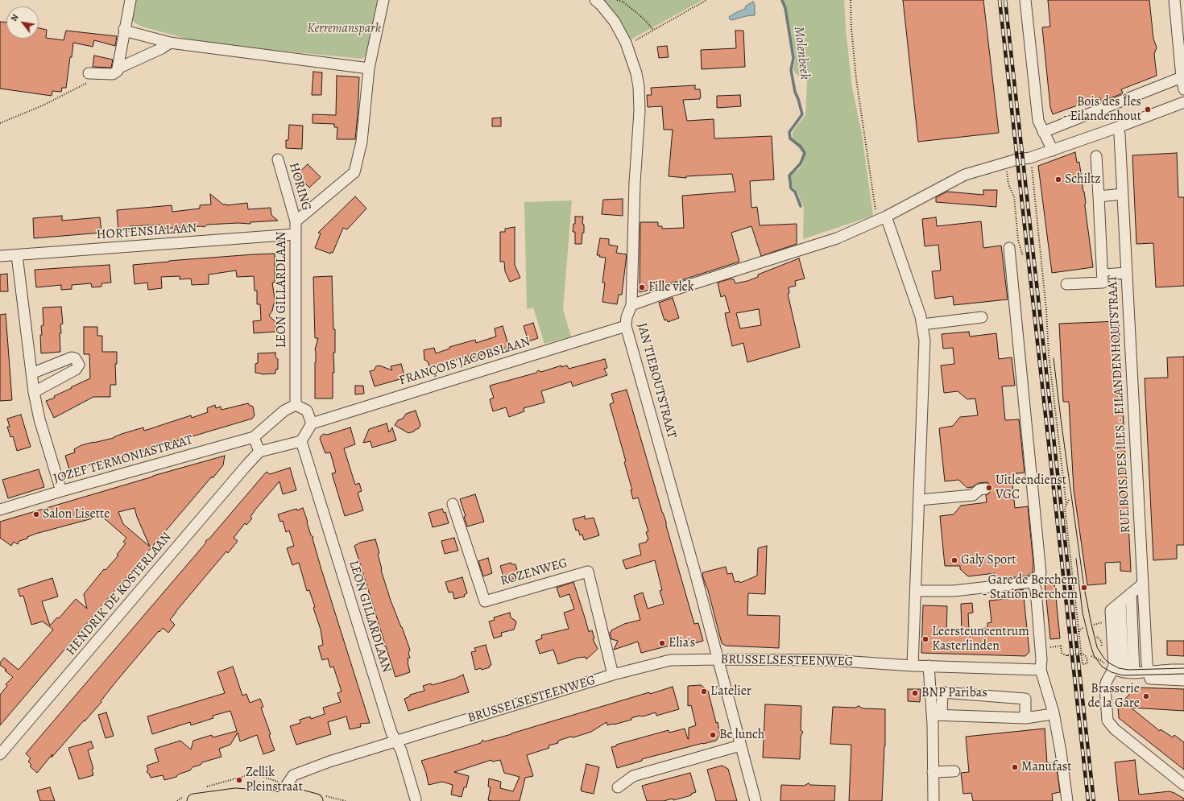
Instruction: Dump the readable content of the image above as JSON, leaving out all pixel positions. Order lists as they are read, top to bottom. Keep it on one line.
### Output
{"streets":{"street":["HORING","HORTENSIALAAN","LEON GILLARDLAAN","FRANÇOIS JACOBSLAAN","JAN TIEBOUTSTRAAT","RUE BOIS DES ÎLES - EILANDENHOUTSTRAAT","JOZEF TERMONIASTRAAT","ROZENWEG","HENDRIK DE KOSTERLAAN","BRUSSELSESTEENWEG"]},"crossings":[["HORING","LEON GILLARDLAAN"],["HORTENSIALAAN","LEON GILLARDLAAN"],["LEON GILLARDLAAN","BRUSSELSESTEENWEG"],["FRANÇOIS JACOBSLAAN","JAN TIEBOUTSTRAAT"],["JAN TIEBOUTSTRAAT","BRUSSELSESTEENWEG"],["ROZENWEG","BRUSSELSESTEENWEG"]],"water":["Molenbeek"],"parks":["Kerremanspark"],"places":["Bois des Îles - Eilandenhout","Schiltz","Fille vlek","Uitleendienst VGC","Salon Lisette","Galy Sport","Gare de Berchem - Station Berchem","Leersteuncentrum Kasterlinden","Elia's","L'atelier","BNP Paribas","Brasserie de la Gare","Be lunch","Manufast","Zellik Pleinstraat"],"north":"top left"}
